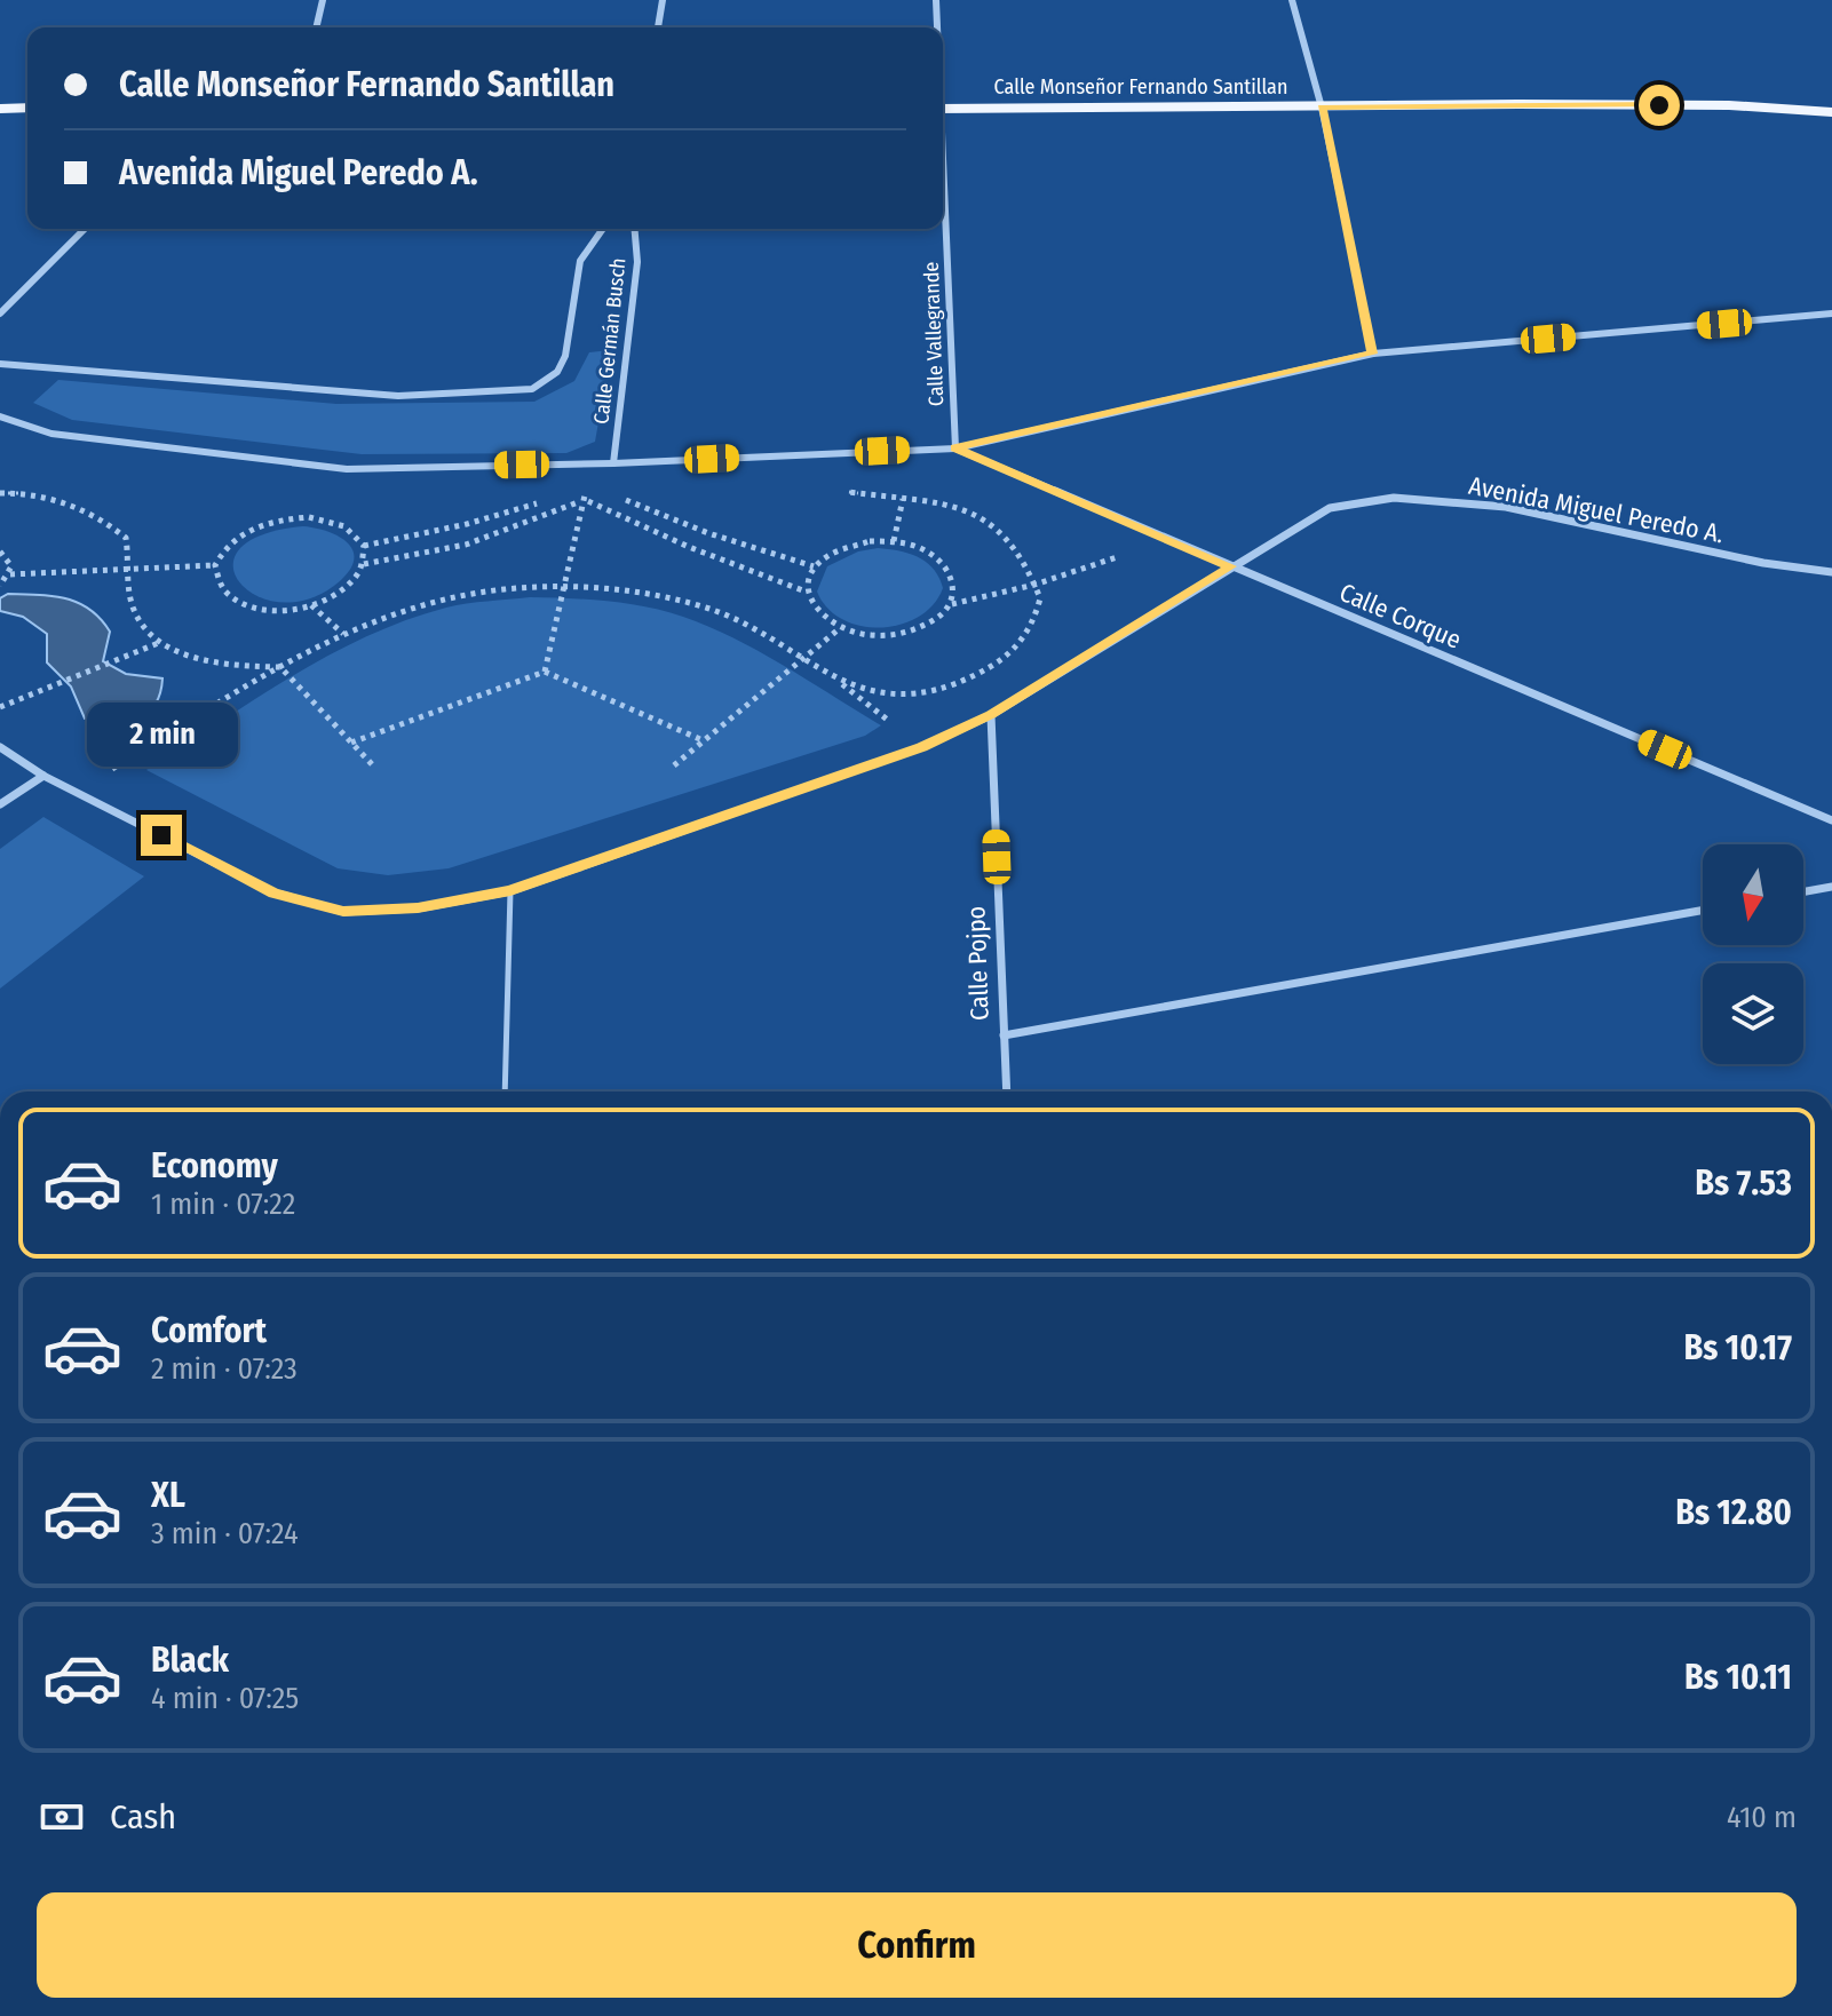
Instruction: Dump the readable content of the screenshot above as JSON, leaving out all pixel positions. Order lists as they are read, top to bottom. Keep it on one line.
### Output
{"streets":{"main road":["Calle Monseñor Fernando Santillan"],"street":["Calle Vallegrande","Calle Germán Busch","Avenida Miguel Peredo A.","Calle Corque","Calle Pojpo"]},"crossings":[["Calle Vallegrande","Calle Corque"],["Avenida Miguel Peredo A.","Calle Corque"],["Avenida Miguel Peredo A.","Calle Pojpo"]],"north":"bottom","page":{"banner":["Calle Monseñor Fernando Santillan","Avenida Miguel Peredo A."],"bubble":"2 min","list":[{"name":"Economy","note":"1 min · 07:22","value":"Bs 7.53"},{"name":"Comfort","note":"2 min · 07:23","value":"Bs 10.17"},{"name":"XL","note":"3 min · 07:24","value":"Bs 12.80"},{"name":"Black","note":"4 min · 07:25","value":"Bs 10.11"}],"pay":["Cash","410 m"],"buttons":"Confirm"}}
